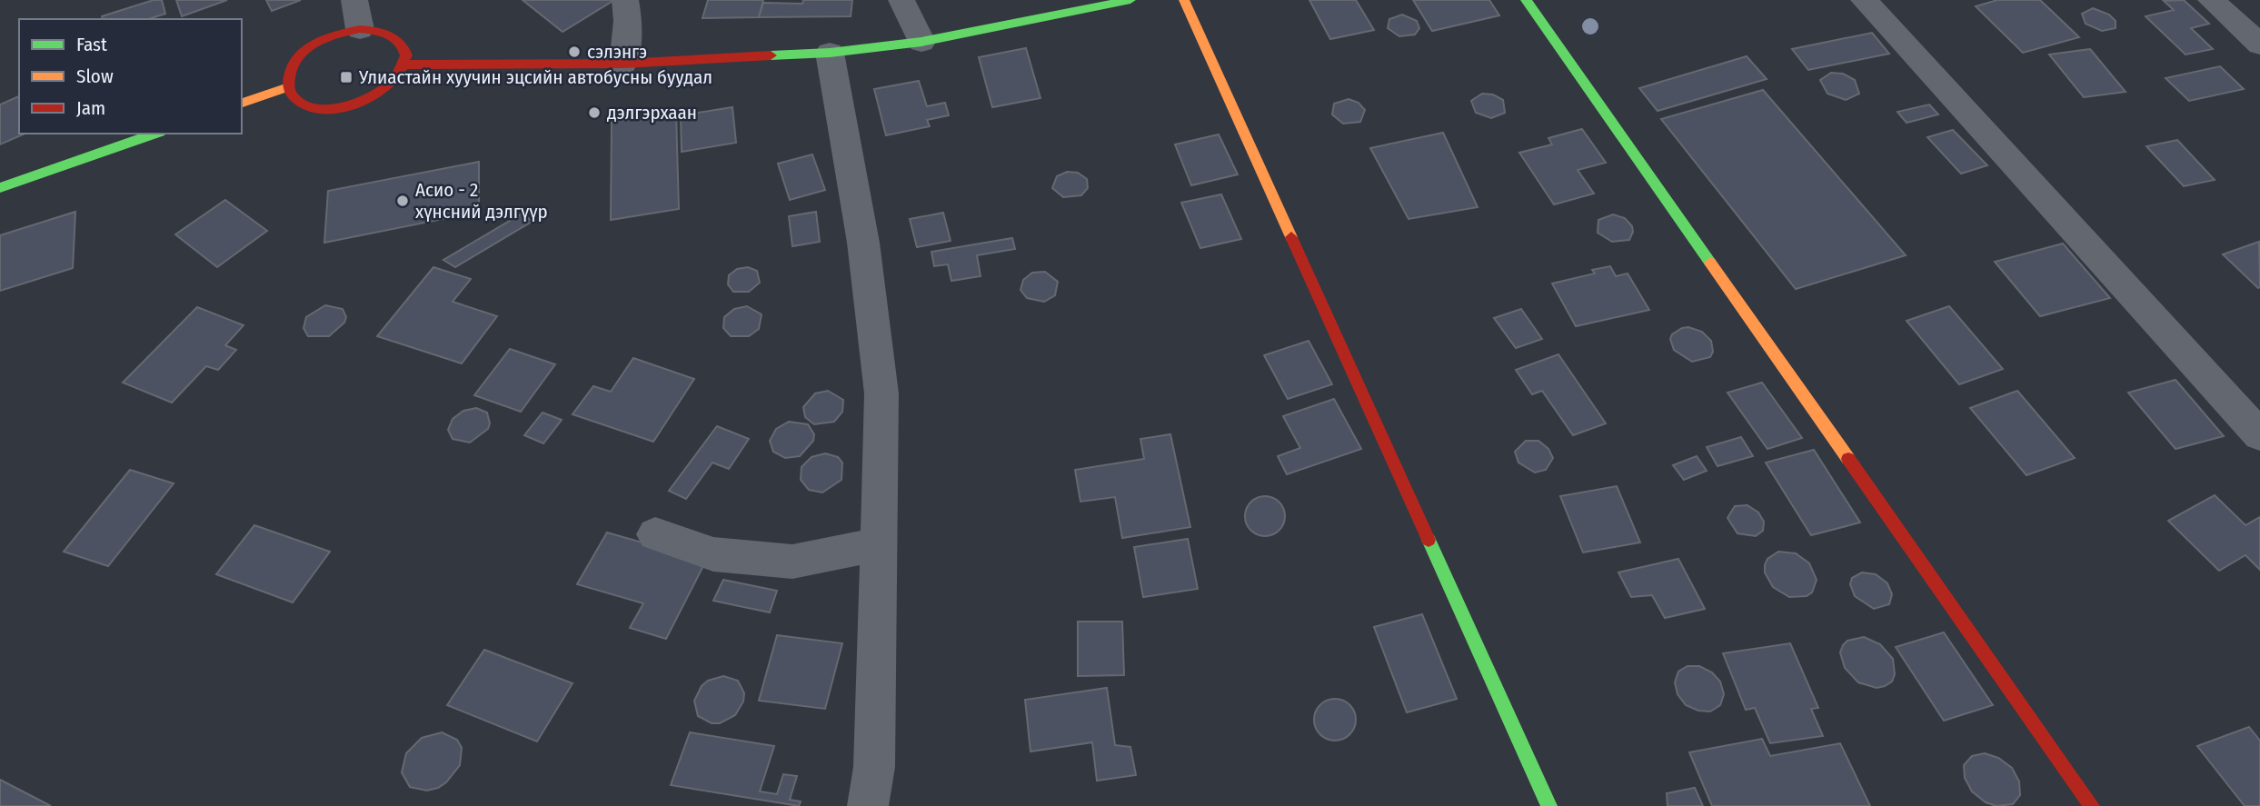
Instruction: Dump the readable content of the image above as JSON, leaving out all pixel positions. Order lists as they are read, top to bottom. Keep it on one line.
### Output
{"places":{"other":["сэлэнгэ","дэлгэрхаан","Асио - 2 хүнсний дэлгүүр"],"transit":["Улиастайн хуучин эцсийн автобусны буудал"]},"legend":["Fast","Slow","Jam"]}
